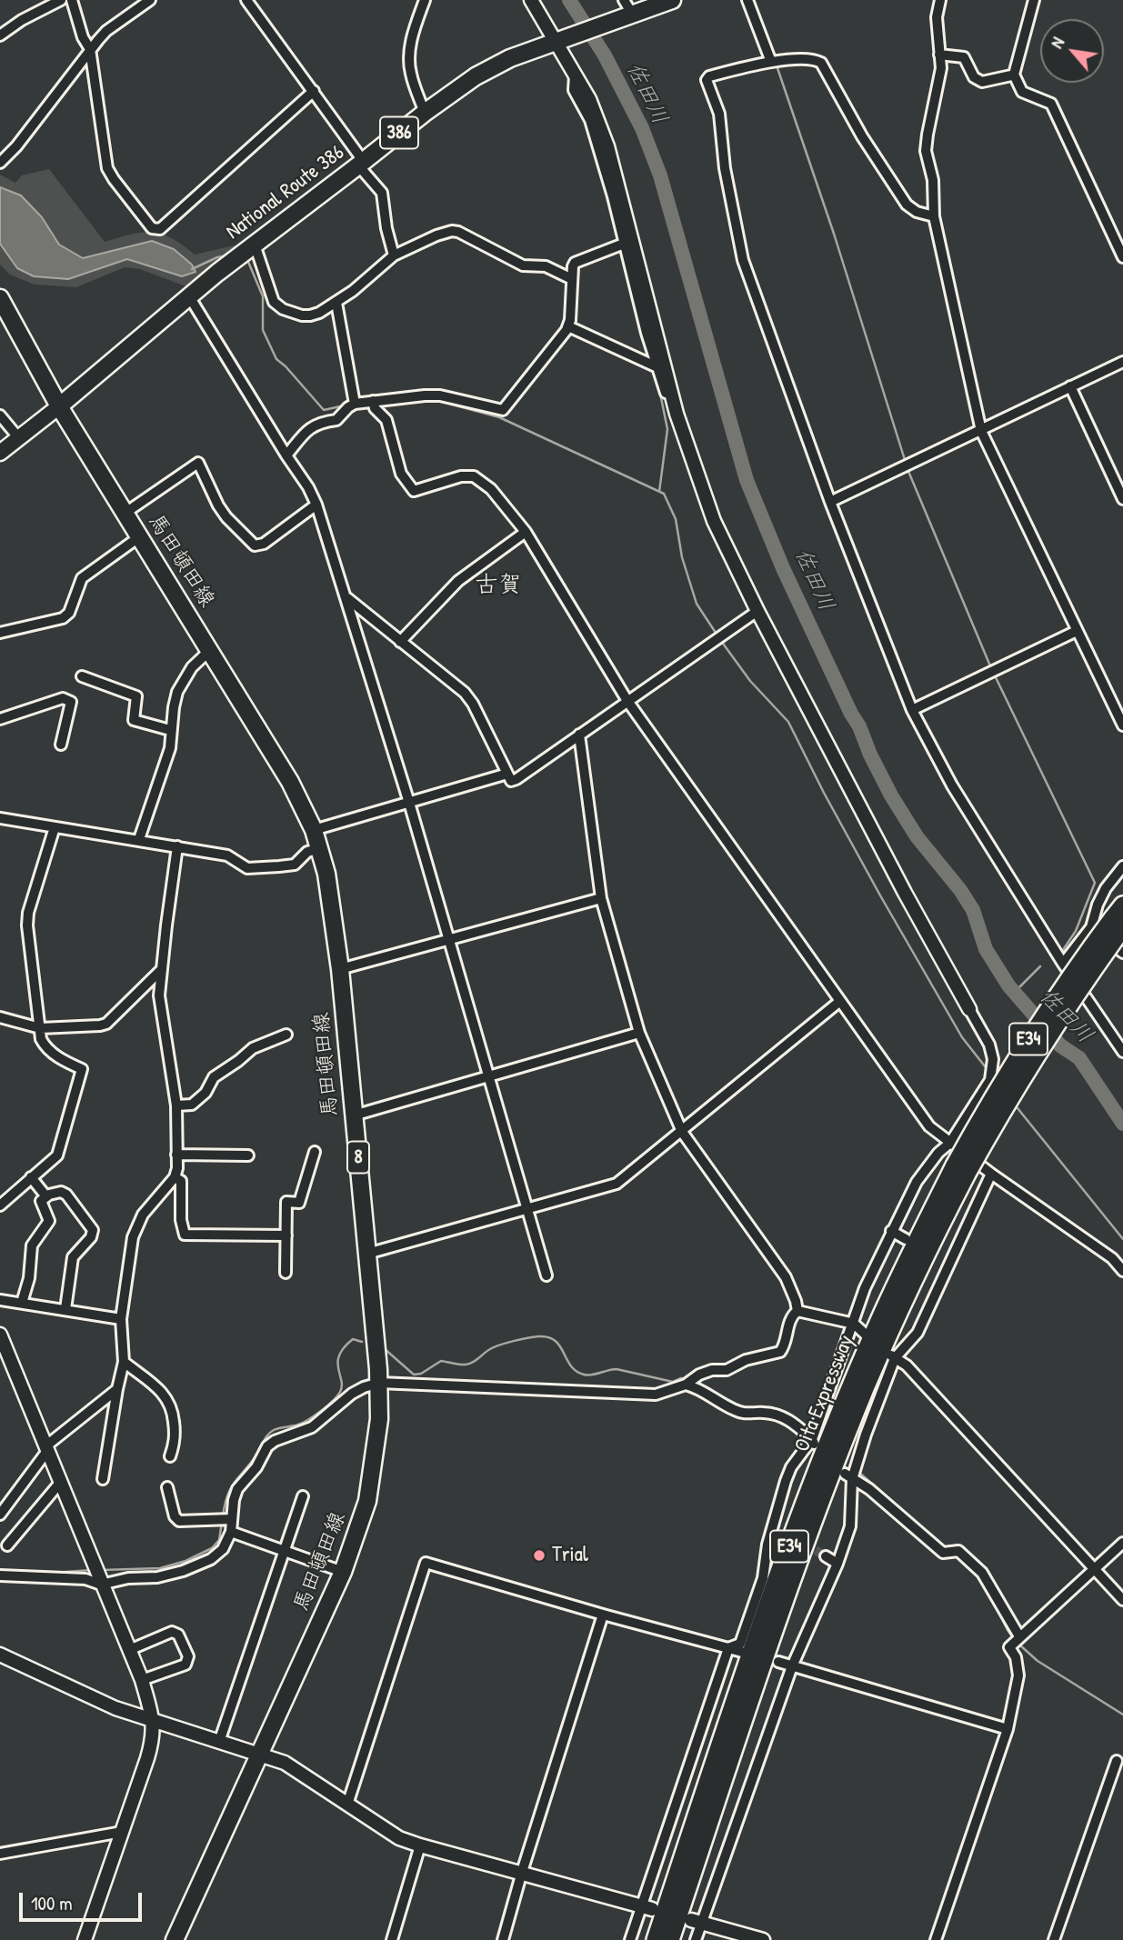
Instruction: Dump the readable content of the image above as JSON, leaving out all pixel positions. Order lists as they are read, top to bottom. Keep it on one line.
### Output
{"streets":{"highway":["E34","Oita Expressway"],"main road":["386","National Route 386","馬田頓田線","8"]},"crossings":[["National Route 386","馬田頓田線"]],"districts":["古賀"],"water":["佐田川"],"places":["Trial"],"scale_bar":"100 m","north":"top left"}
